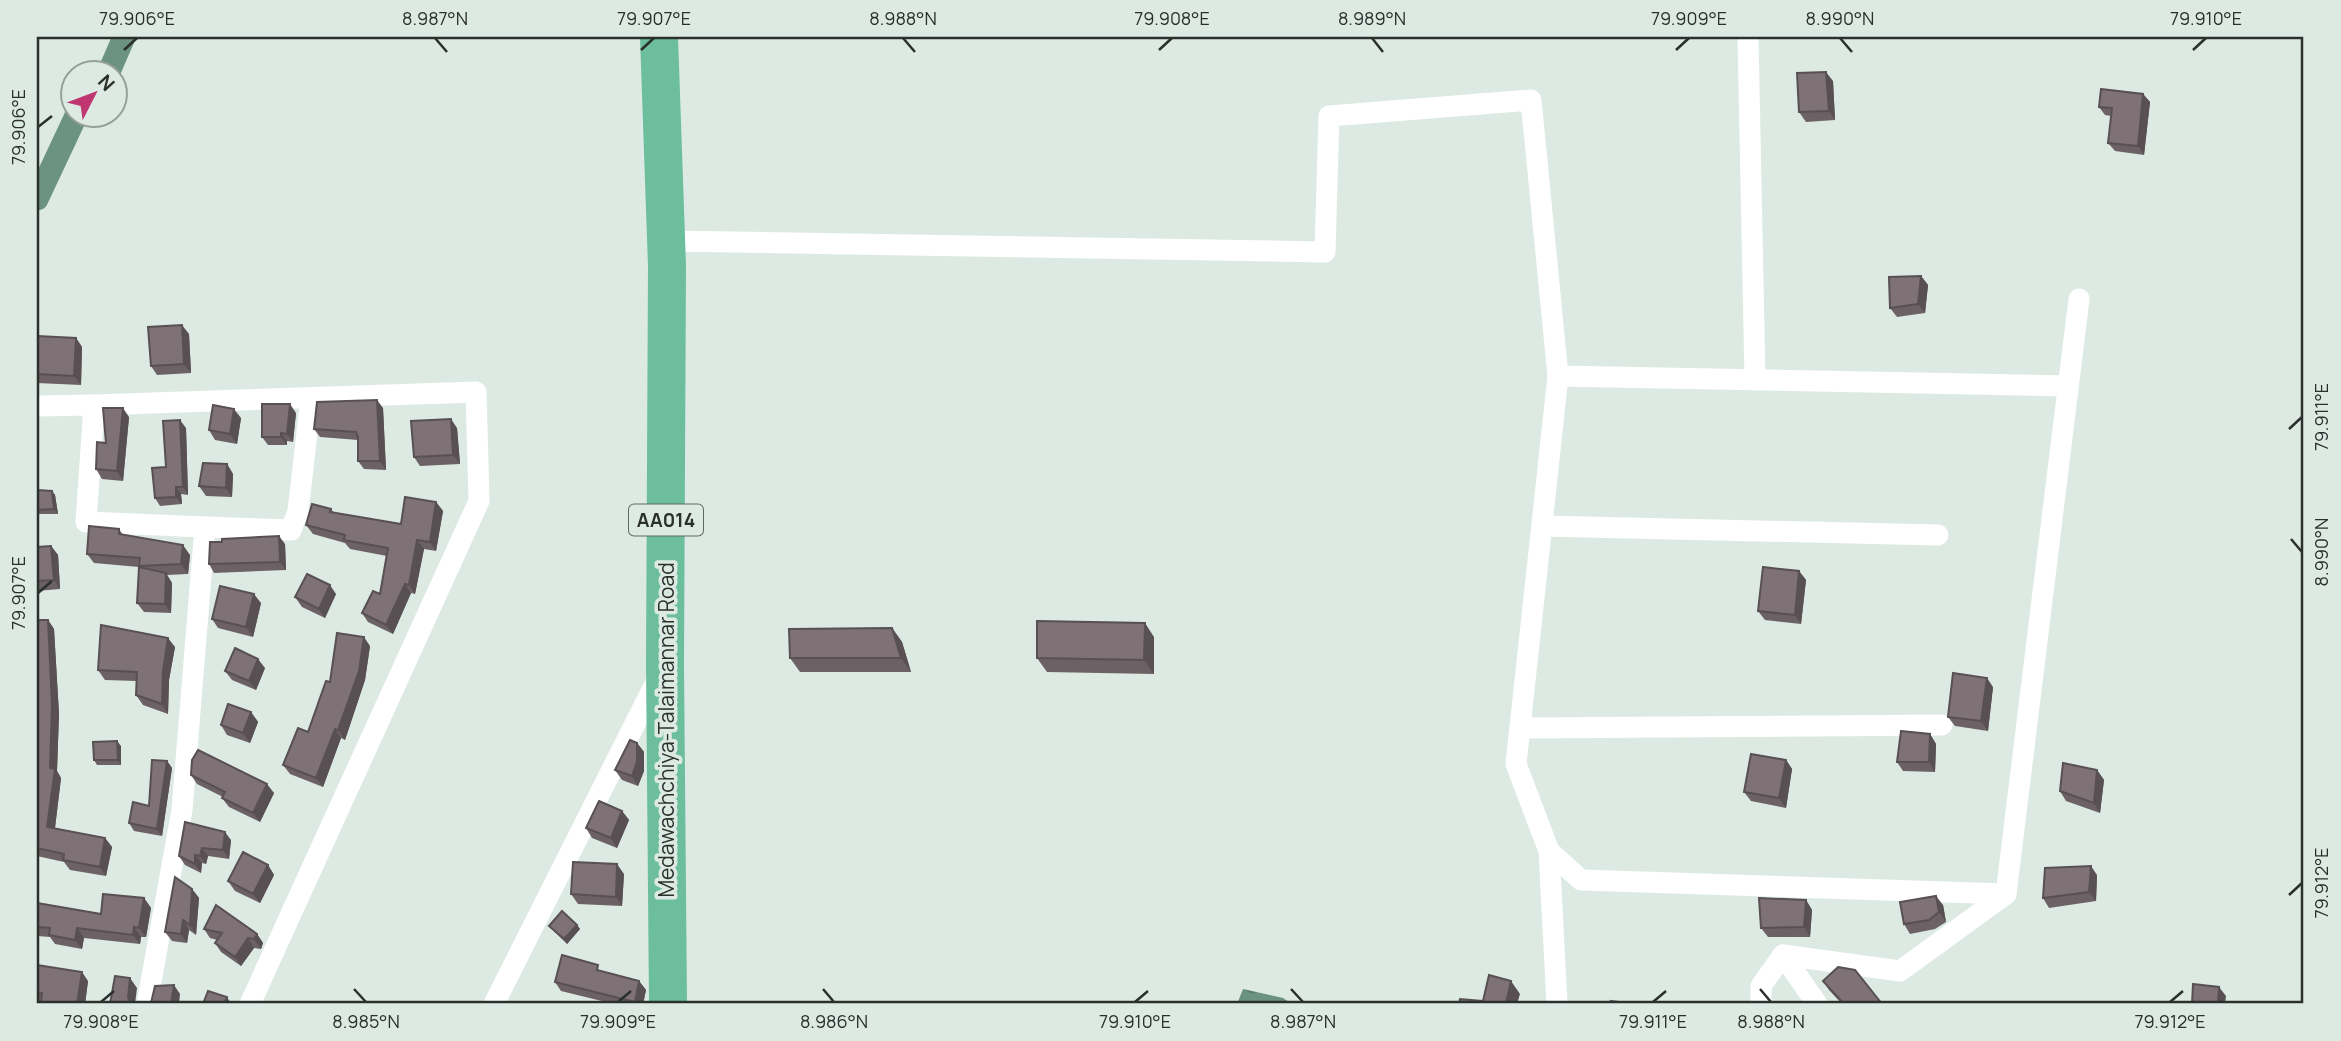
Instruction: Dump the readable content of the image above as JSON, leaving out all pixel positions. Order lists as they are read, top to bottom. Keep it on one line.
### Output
{"streets":{"highway":["AA014","Medawachchiya-Talaimannar Road"]},"north":"top right","coordinates":["79.906°E","8.987°N","79.907°E","8.988°N","79.908°E","8.989°N","79.909°E","8.990°N","79.910°E","79.911°E","79.912°E","8.985°N","8.986°N"]}
